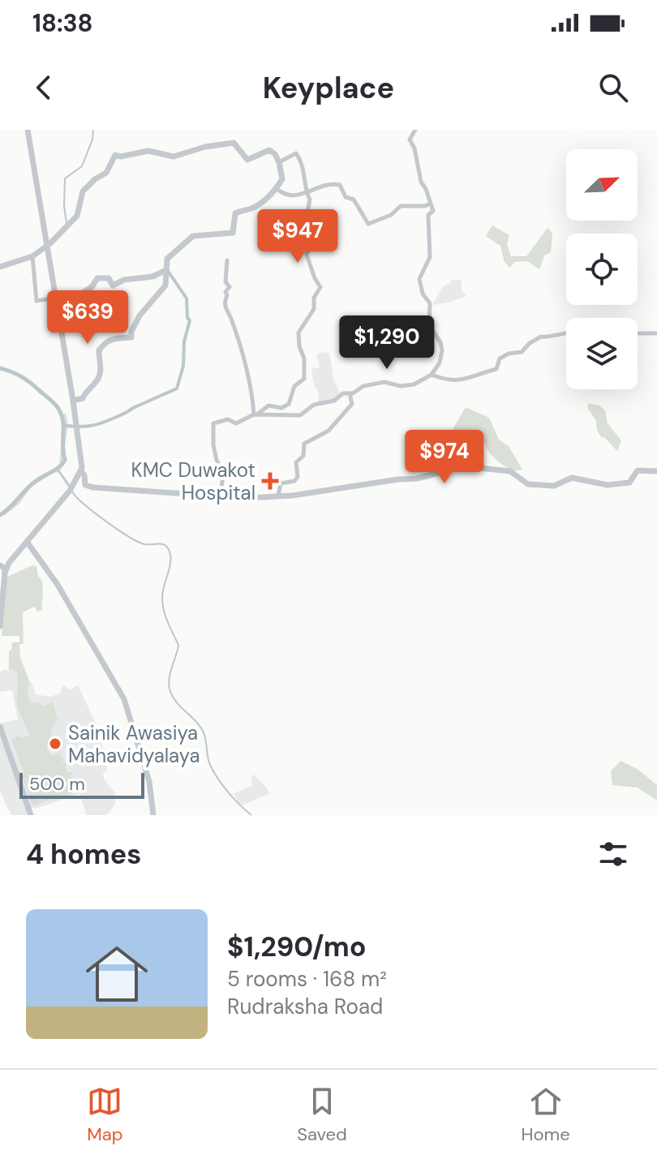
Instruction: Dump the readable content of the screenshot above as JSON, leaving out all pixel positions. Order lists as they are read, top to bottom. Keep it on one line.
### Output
{"places":{"health":["KMC Duwakot Hospital"],"other":["Sainik Awasiya Mahavidyalaya"]},"scale_bar":"500 m","north":"top right","page":{"status":"18:38","header":"Keyplace","price":["$947","$639","$1,290","$974"],"scale":"500 m","heading":"4 homes","list":[{"name":"$1,290/mo","note":"5 rooms · 168 m² · Rudraksha Road"}],"tabs":["Map","Saved","Home"]}}
